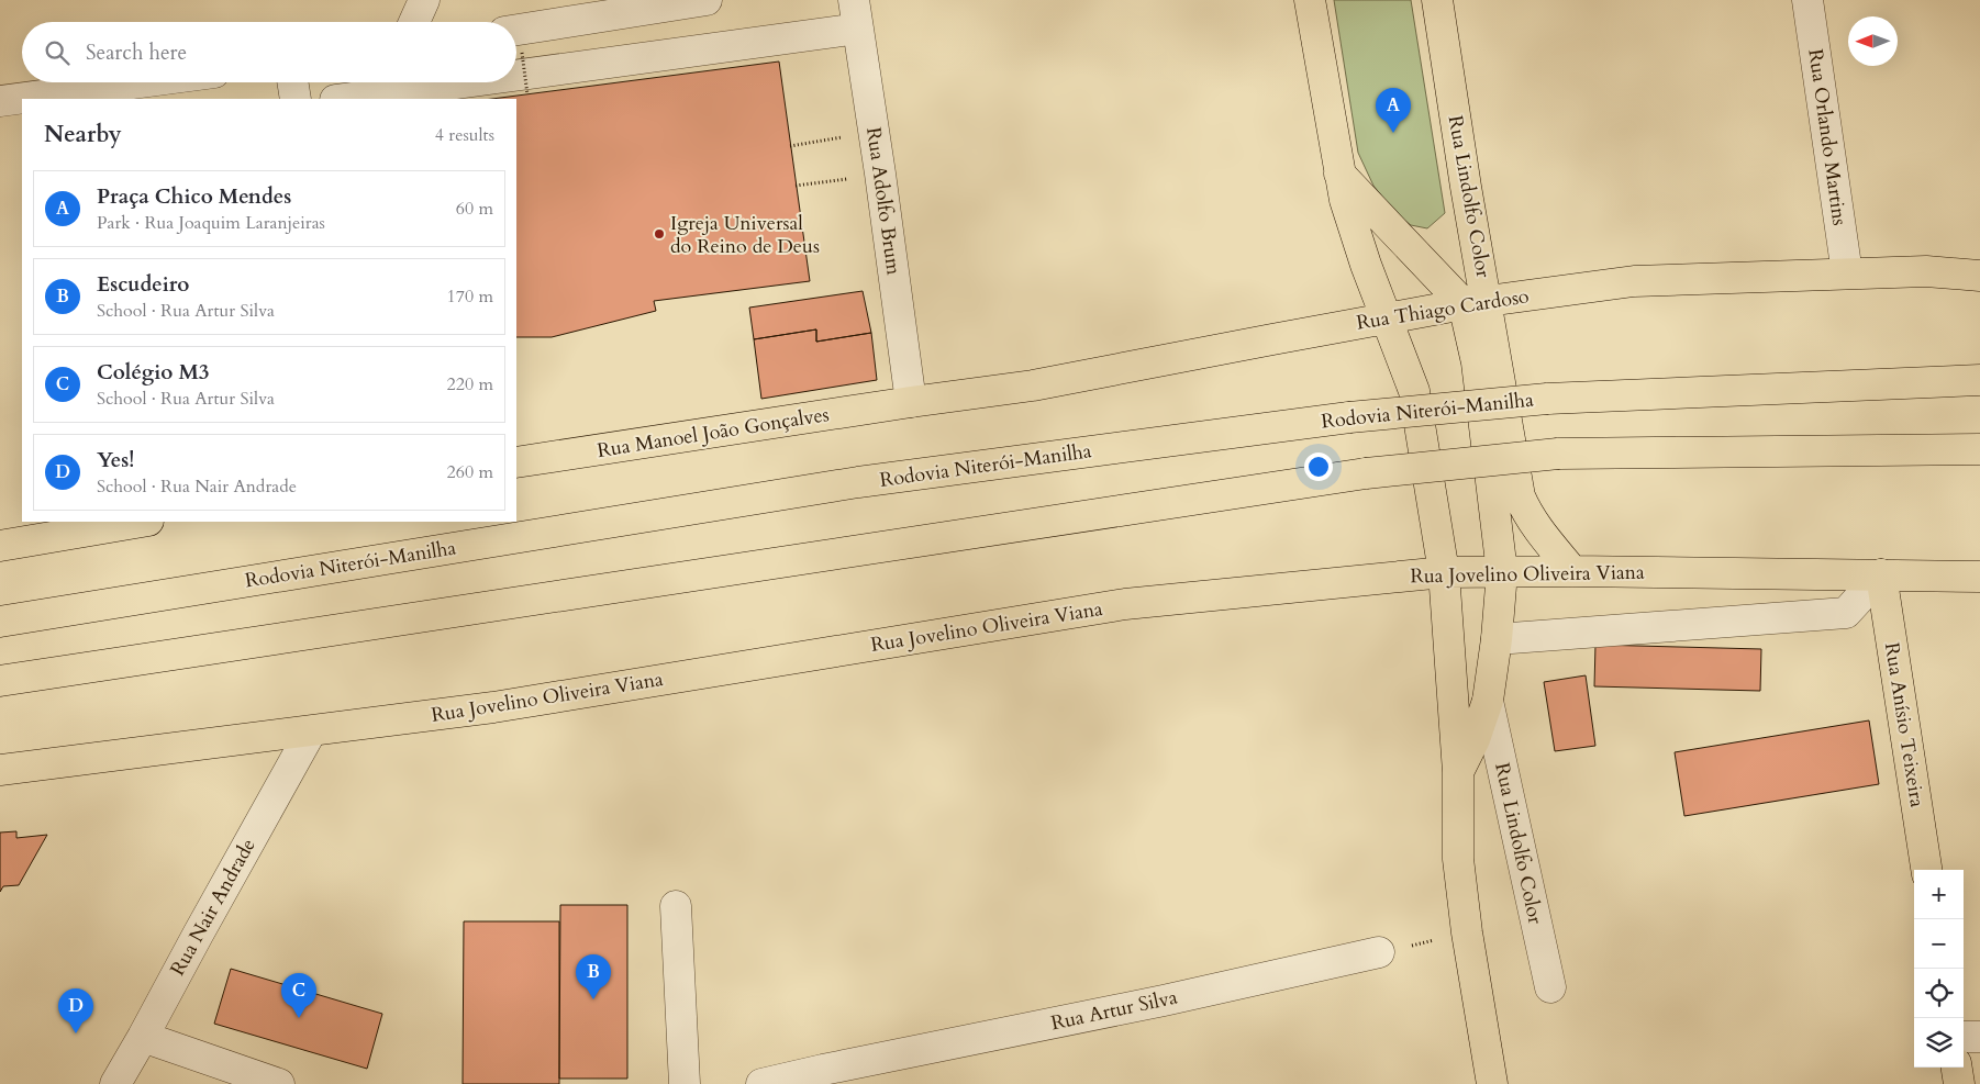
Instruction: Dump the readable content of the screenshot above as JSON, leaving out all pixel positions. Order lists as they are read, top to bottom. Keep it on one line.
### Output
{"streets":{"main road":["Rua Lindolfo Color","Rua Thiago Cardoso","Rodovia Niterói-Manilha","Rua Manoel João Gonçalves","Rua Jovelino Oliveira Viana","Rua Anísio Teixeira"],"street":["Rua Orlando Martins","Rua Adolfo Brum","Rua Nair Andrade","Rua Artur Silva"]},"crossings":[["Rua Orlando Martins","Rua Thiago Cardoso"],["Rua Lindolfo Color","Rua Thiago Cardoso"],["Rua Lindolfo Color","Rua Jovelino Oliveira Viana"],["Rua Adolfo Brum","Rua Thiago Cardoso"],["Rua Adolfo Brum","Rua Manoel João Gonçalves"],["Rua Thiago Cardoso","Rua Manoel João Gonçalves"],["Rua Jovelino Oliveira Viana","Rua Anísio Teixeira"],["Rua Jovelino Oliveira Viana","Rua Nair Andrade"]],"places":["Igreja Universal do Reino de Deus"],"north":"left","page":{"search":"Search here","pins":["A","B","C","D"],"heading":["Nearby","4 results"],"list":[{"mark":"A","name":"Praça Chico Mendes","note":"Park · Rua Joaquim Laranjeiras","value":"60 m"},{"mark":"B","name":"Escudeiro","note":"School · Rua Artur Silva","value":"170 m"},{"mark":"C","name":"Colégio M3","note":"School · Rua Artur Silva","value":"220 m"},{"mark":"D","name":"Yes!","note":"School · Rua Nair Andrade","value":"260 m"}],"map_buttons":["+","−"]}}
